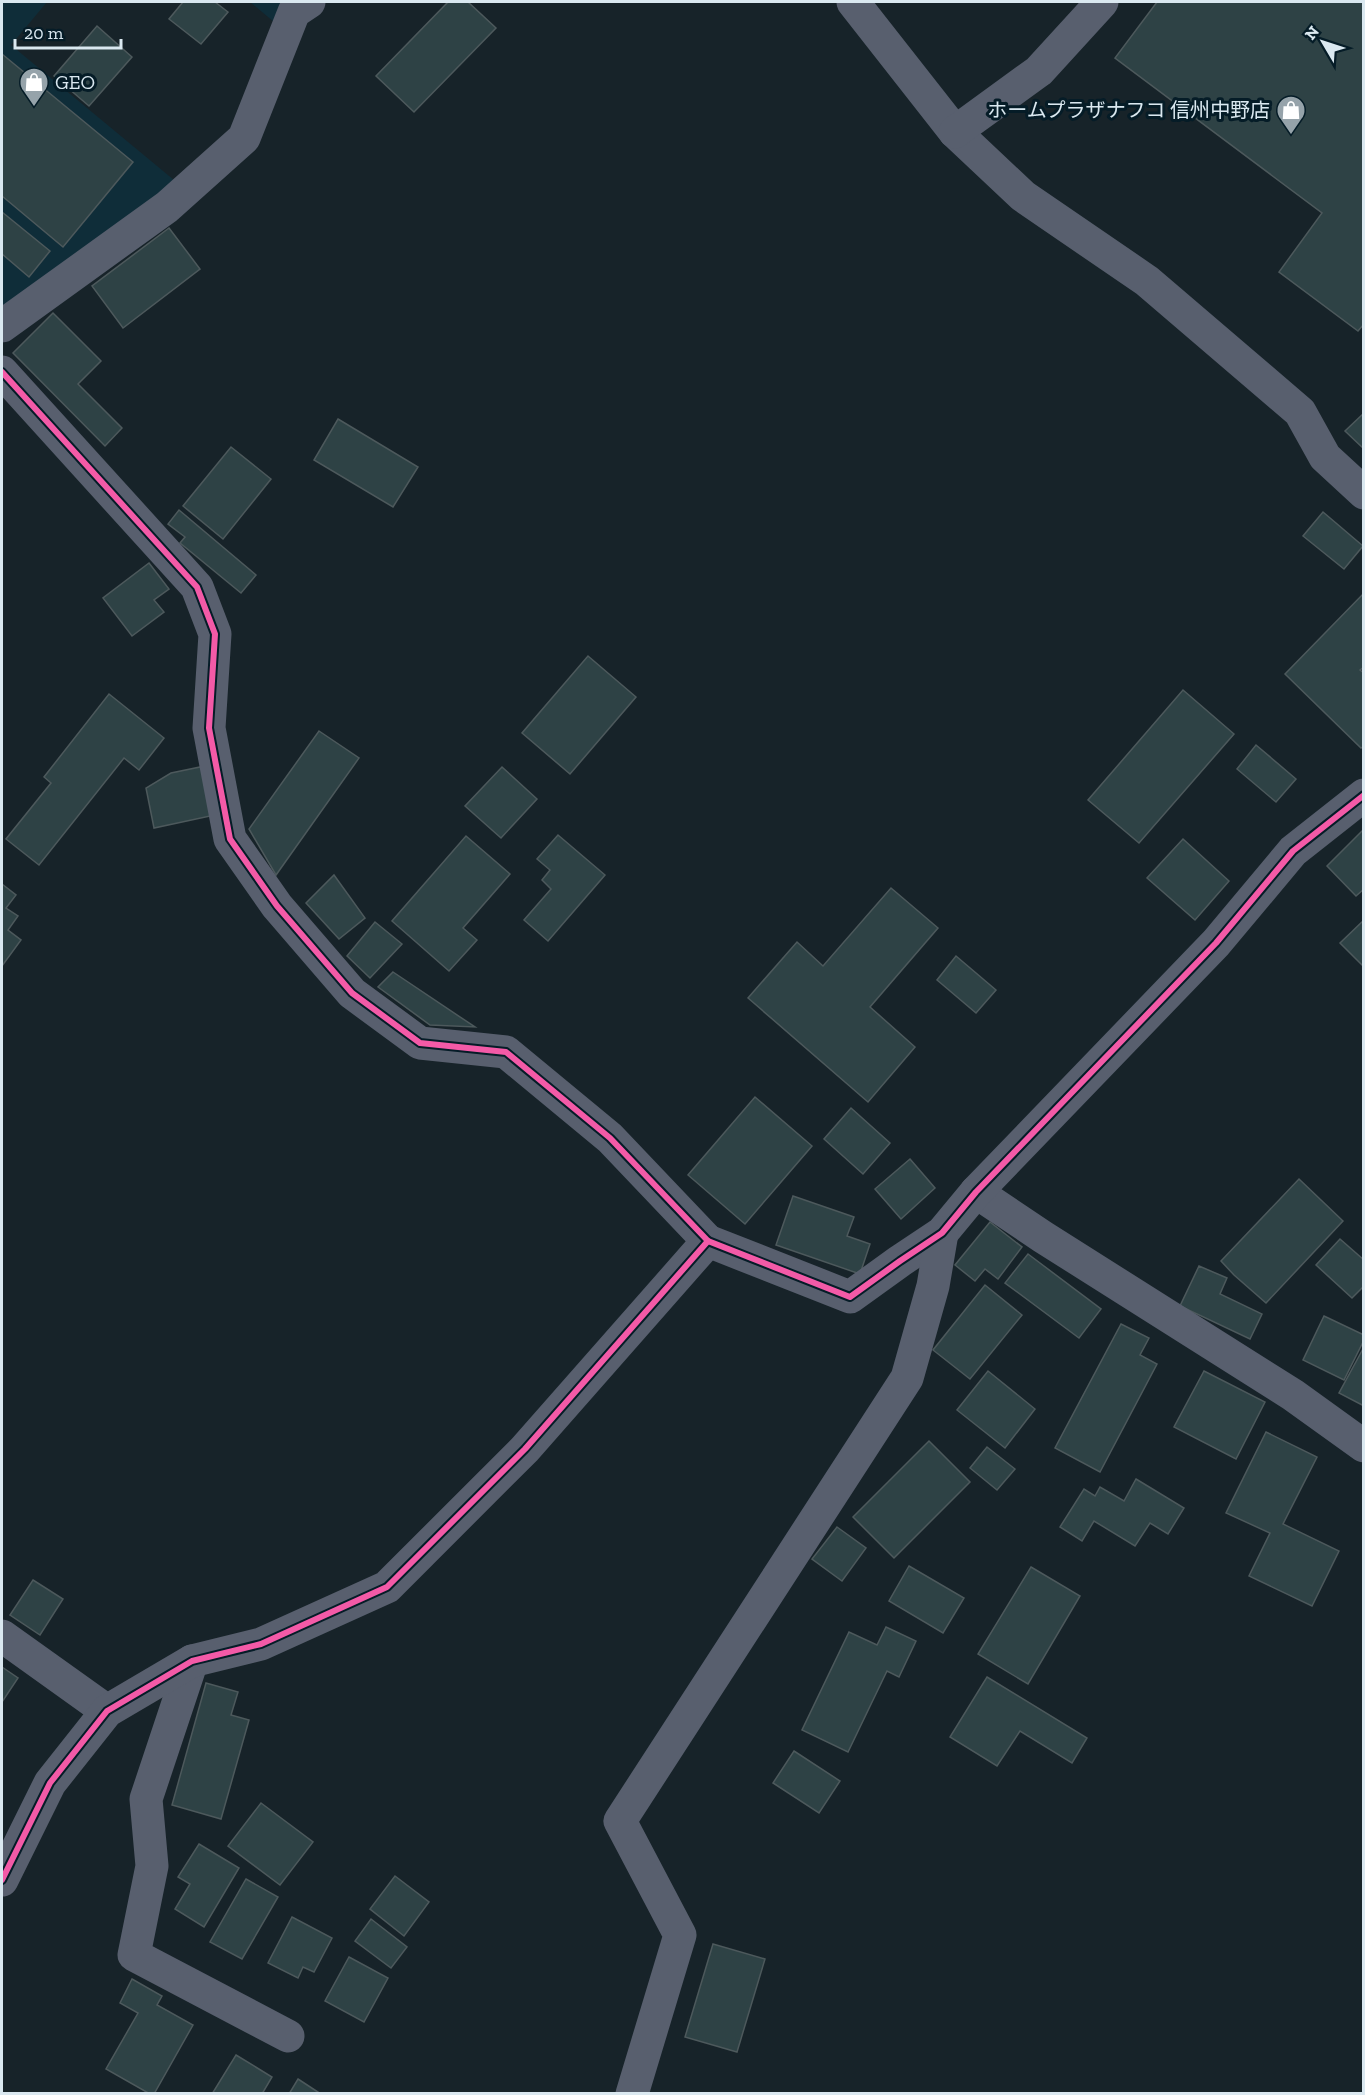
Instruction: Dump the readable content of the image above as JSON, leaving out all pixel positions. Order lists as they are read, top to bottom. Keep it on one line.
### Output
{"places":{"shop":["GEO","ホームプラザナフコ 信州中野店"]},"scale_bar":"20 m","north":"top left"}
